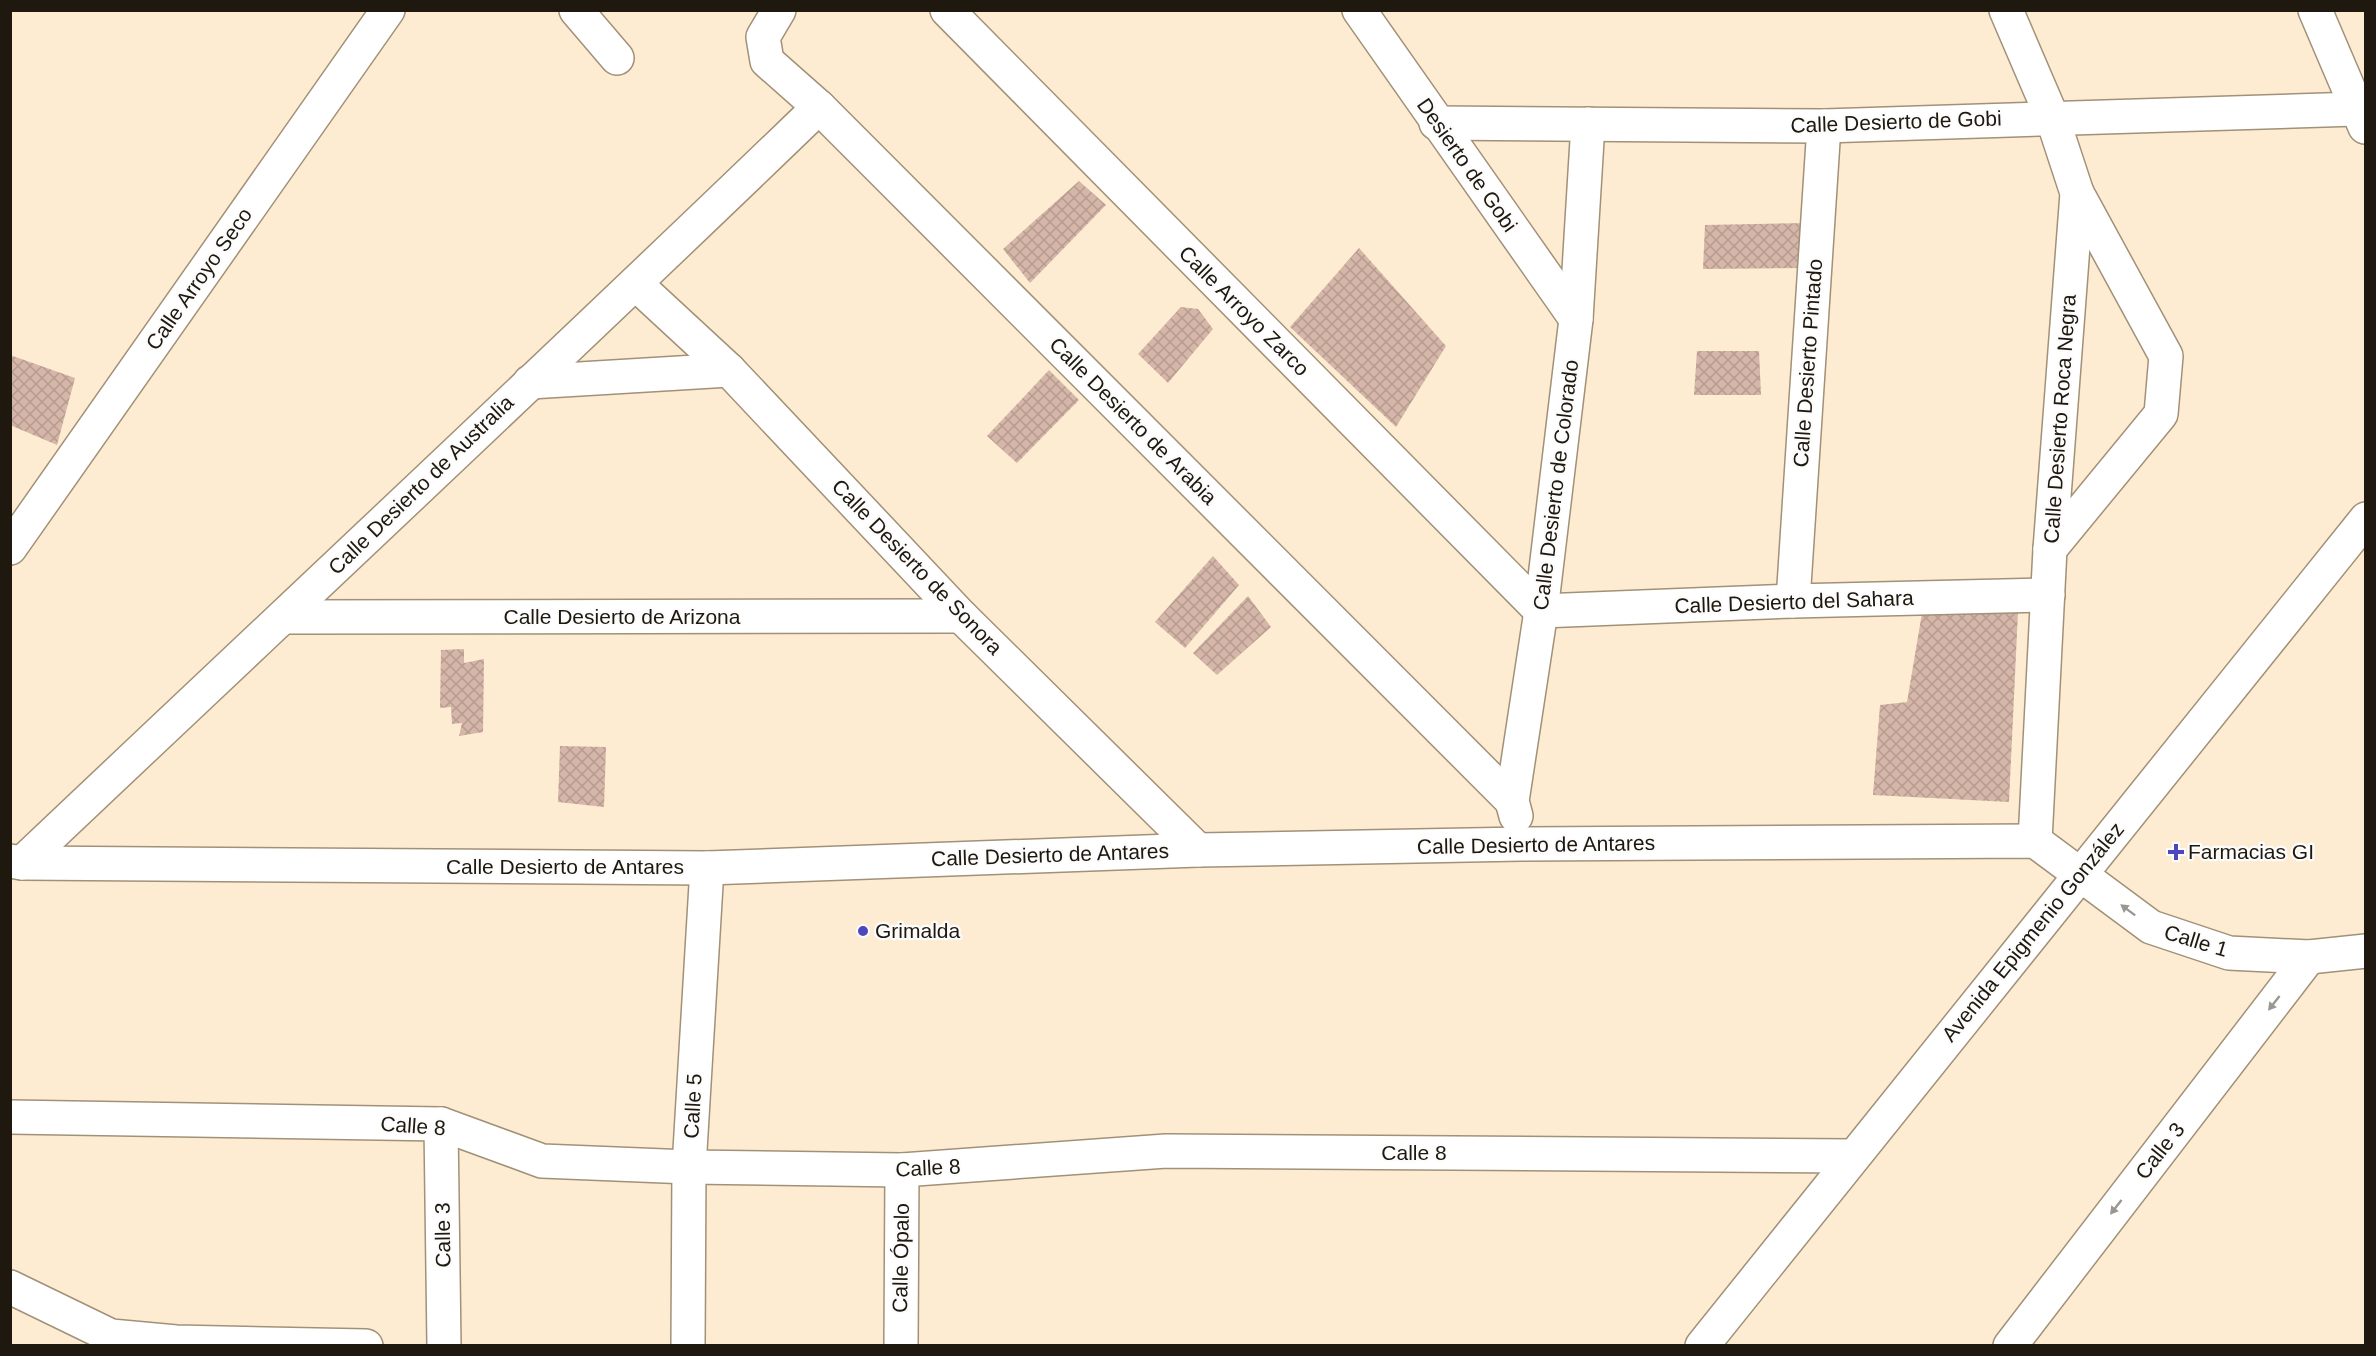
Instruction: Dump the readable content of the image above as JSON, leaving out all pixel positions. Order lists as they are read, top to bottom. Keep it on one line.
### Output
{"streets":{"street":["Calle Desierto de Gobi","Desierto de Gobi","Calle Arroyo Seco","Calle Arroyo Zarco","Calle Desierto Pintado","Calle Desierto Roca Negra","Calle Desierto de Arabia","Calle Desierto de Australia","Calle Desierto de Colorado","Calle Desierto de Sonora","Calle Desierto del Sahara","Calle Desierto de Arizona","Calle Desierto de Antares","Avenida Epigmenio González","Calle 1","Calle 5","Calle 8","Calle 3","Calle Ópalo"]},"crossings":[["Calle Desierto de Gobi","Desierto de Gobi"],["Calle Desierto de Gobi","Calle Desierto Pintado"],["Calle Desierto de Gobi","Calle Desierto Roca Negra"],["Calle Desierto de Gobi","Calle Desierto de Colorado"],["Desierto de Gobi","Calle Desierto de Colorado"],["Calle Arroyo Zarco","Calle Desierto de Colorado"],["Calle Arroyo Zarco","Calle Desierto del Sahara"],["Calle Desierto Pintado","Calle Desierto del Sahara"],["Calle Desierto Roca Negra","Calle Desierto del Sahara"],["Calle Desierto Roca Negra","Calle Desierto de Antares"],["Calle Desierto de Arabia","Calle Desierto de Australia"],["Calle Desierto de Arabia","Calle Desierto de Colorado"],["Calle Desierto de Australia","Calle Desierto de Sonora"],["Calle Desierto de Australia","Calle Desierto de Arizona"],["Calle Desierto de Australia","Calle Desierto de Antares"],["Calle Desierto de Colorado","Calle Desierto del Sahara"],["Calle Desierto de Colorado","Calle Desierto de Antares"],["Calle Desierto de Sonora","Calle Desierto de Arizona"],["Calle Desierto de Sonora","Calle Desierto de Antares"],["Calle Desierto de Antares","Calle 5"],["Avenida Epigmenio González","Calle 1"],["Avenida Epigmenio González","Calle 8"],["Calle 1","Calle 3"],["Calle 5","Calle 8"],["Calle 8","Calle 3"],["Calle 8","Calle Ópalo"]],"one_way":["Calle 1","Calle 3"],"places":{"health":["Farmacias GI"],"other":["Grimalda"]}}
